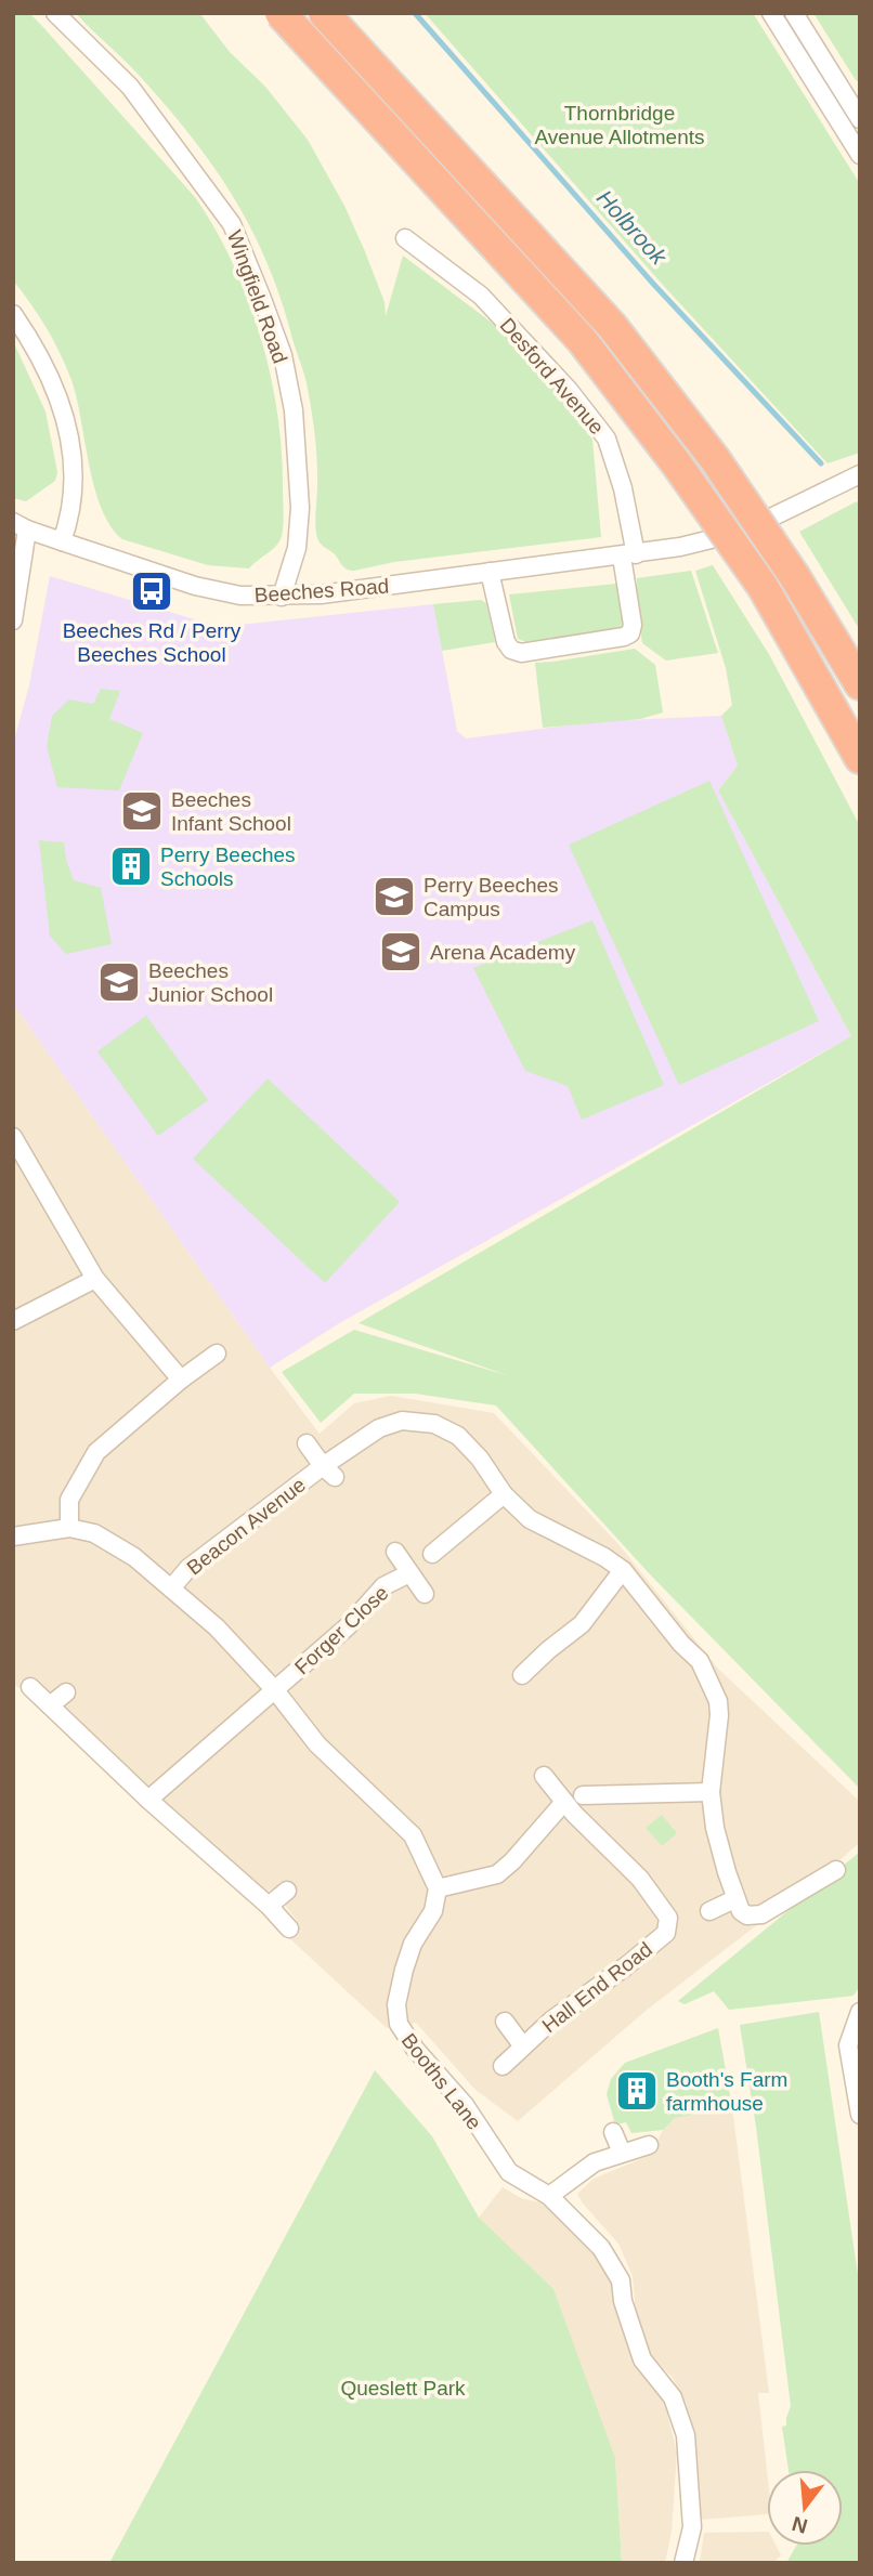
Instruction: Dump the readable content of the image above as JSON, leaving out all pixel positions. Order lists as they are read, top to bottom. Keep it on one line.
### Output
{"streets":{"street":["Wingfield Road","Desford Avenue","Beeches Road","Beacon Avenue","Forger Close","Hall End Road","Booths Lane"]},"crossings":[["Wingfield Road","Beeches Road"],["Desford Avenue","Beeches Road"]],"water":["Holbrook"],"parks":["Thornbridge Avenue Allotments","Queslett Park"],"places":{"bus stop":["Beeches Rd / Perry Beeches School"],"school or university":["Beeches Infant School","Perry Beeches Campus","Arena Academy","Beeches Junior School"],"building":["Perry Beeches Schools","Booth's Farm farmhouse"]},"north":"bottom"}
